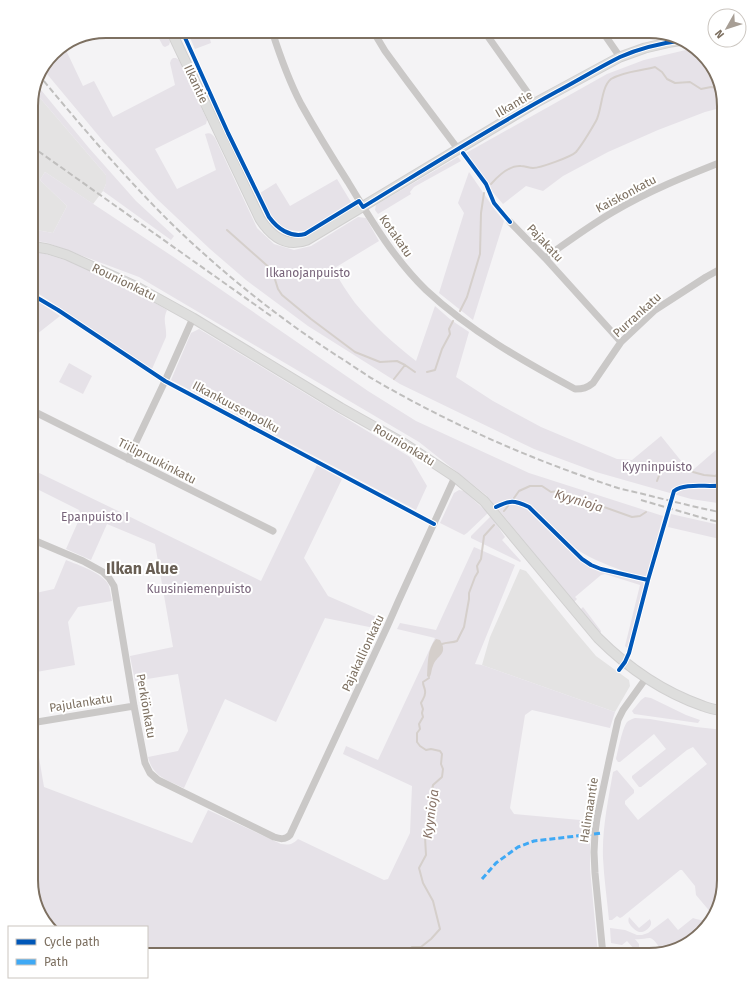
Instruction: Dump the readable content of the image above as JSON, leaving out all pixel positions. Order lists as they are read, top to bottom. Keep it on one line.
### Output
{"streets":{"main road":["Ilkantie","Rounionkatu"],"street":["Kaiskonkatu","Kotakatu","Pajakatu","Purrankatu","Tiilipruukinkatu","Pajakallionkatu","Pajulankatu","Perkiönkatu","Halimaantie"],"cycle path":["Ilkankuusenpolku"]},"crossings":[["Ilkantie","Kotakatu"],["Kaiskonkatu","Pajakatu"],["Kotakatu","Purrankatu"],["Pajakatu","Purrankatu"],["Rounionkatu","Pajakallionkatu"],["Rounionkatu","Halimaantie"],["Pajakallionkatu","Perkiönkatu"],["Pajulankatu","Perkiönkatu"]],"districts":["Ilkan Alue"],"water":["Kyynioja"],"parks":["Ilkanojanpuisto","Kyyninpuisto","Epanpuisto I","Kuusiniemenpuisto"],"legend":["Cycle path","Path"],"north":"bottom left"}
